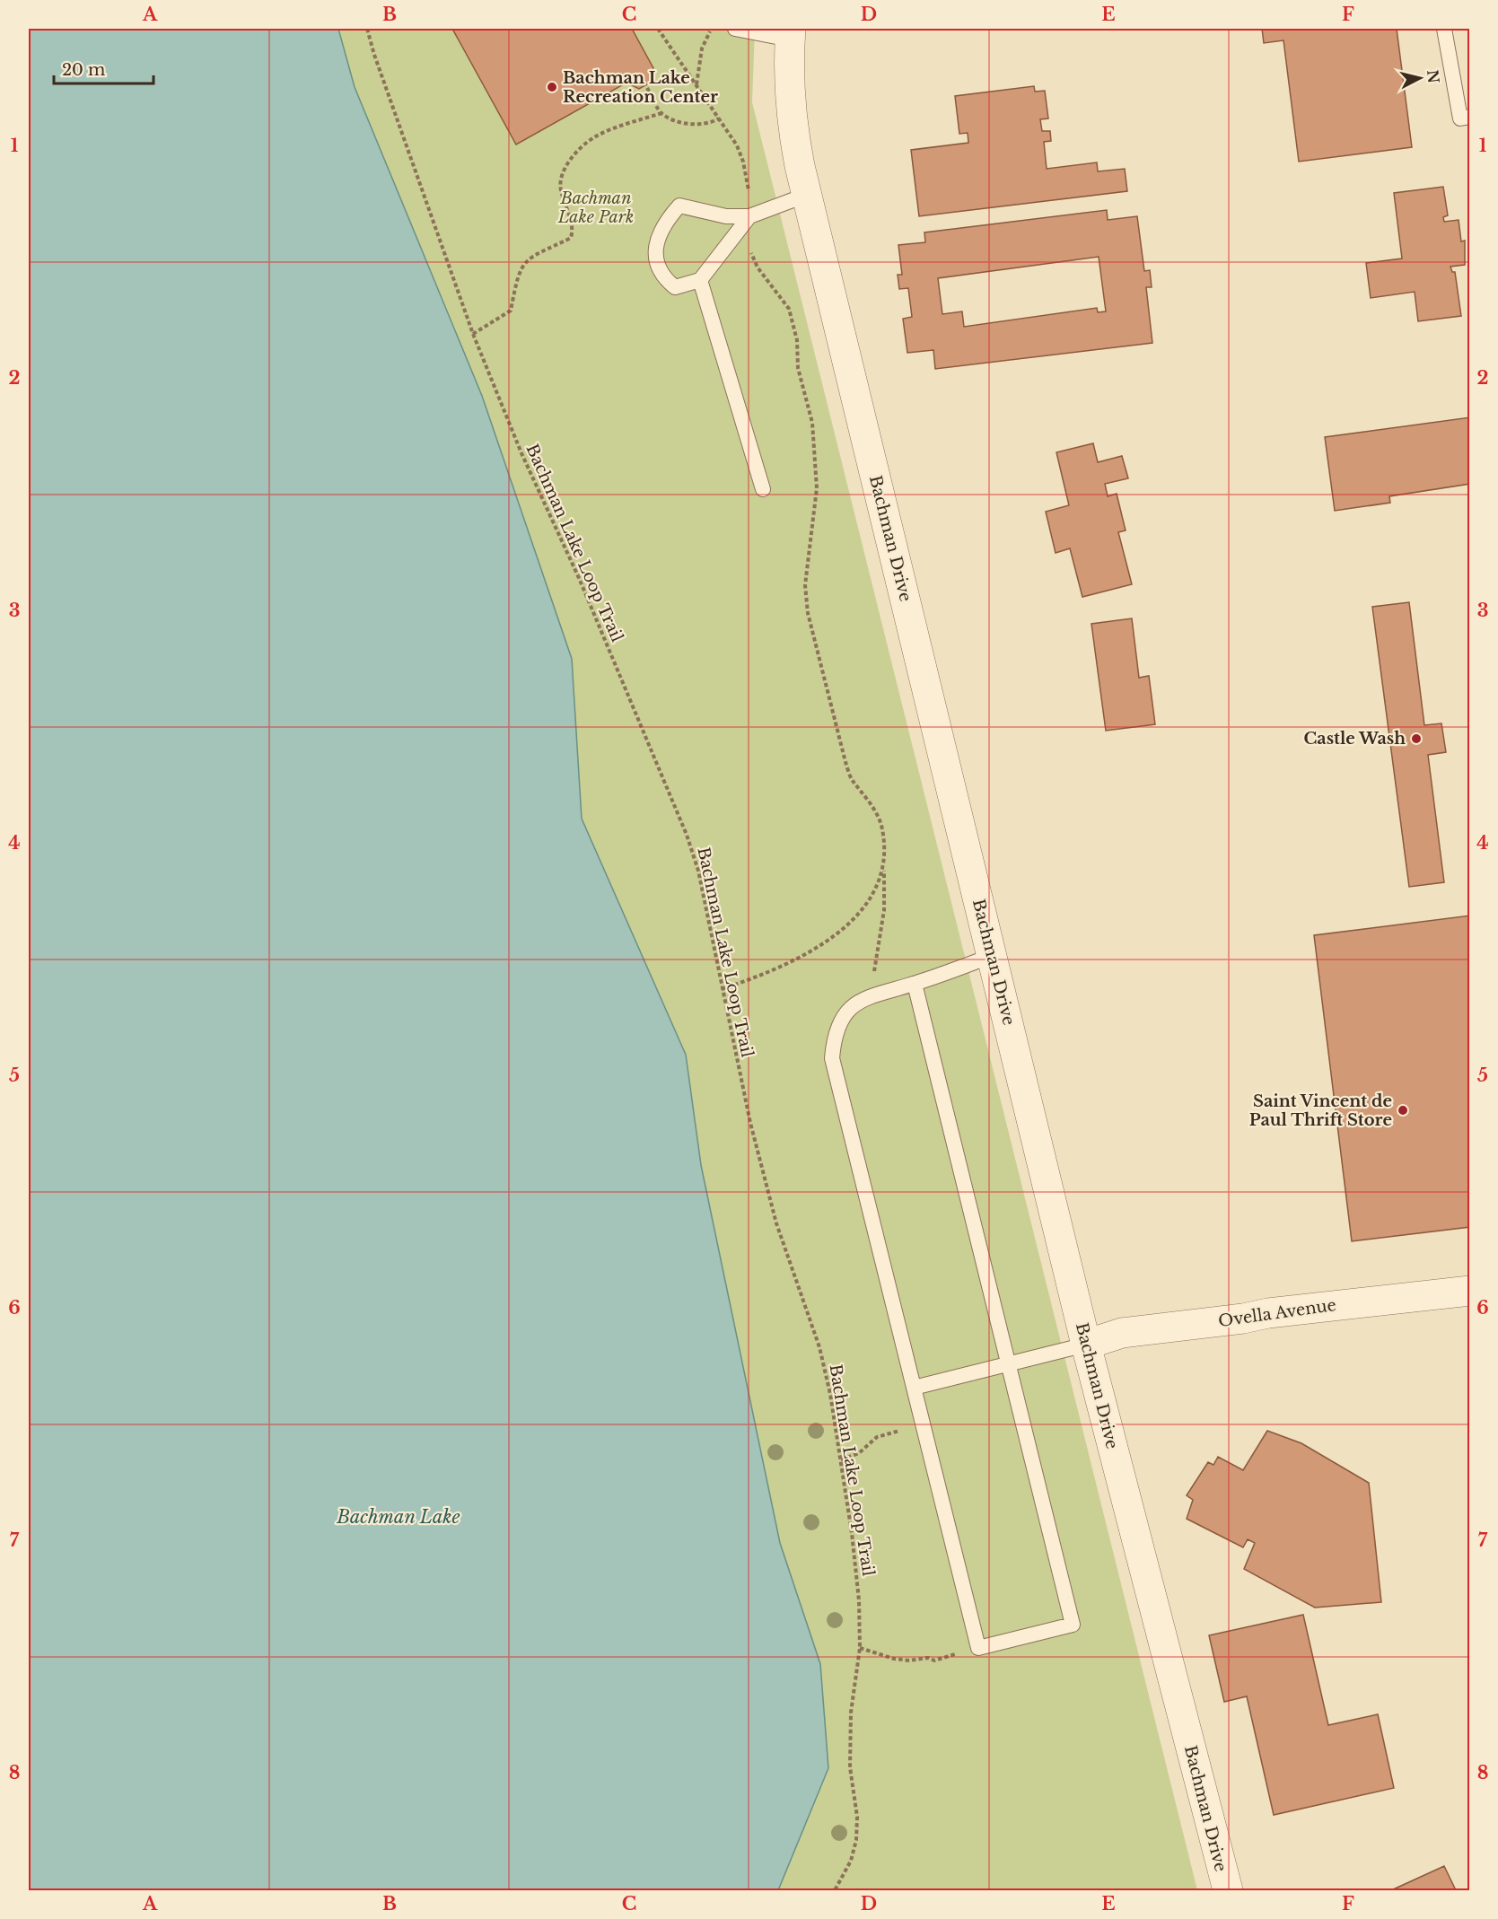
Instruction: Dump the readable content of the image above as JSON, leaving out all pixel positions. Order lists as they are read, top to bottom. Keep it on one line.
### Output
{"streets":{"street":["Bachman Drive","Ovella Avenue"],"path":["Bachman Lake Loop Trail"]},"crossings":[["Bachman Drive","Ovella Avenue"]],"water":["Bachman Lake"],"parks":["Bachman Lake Park"],"places":["Bachman Lake Recreation Center","Castle Wash","Saint Vincent de Paul Thrift Store"],"scale_bar":"20 m","north":"right","grid":{"columns":["A","B","C","D","E","F"],"rows":["1","2","3","4","5","6","7","8"]}}
